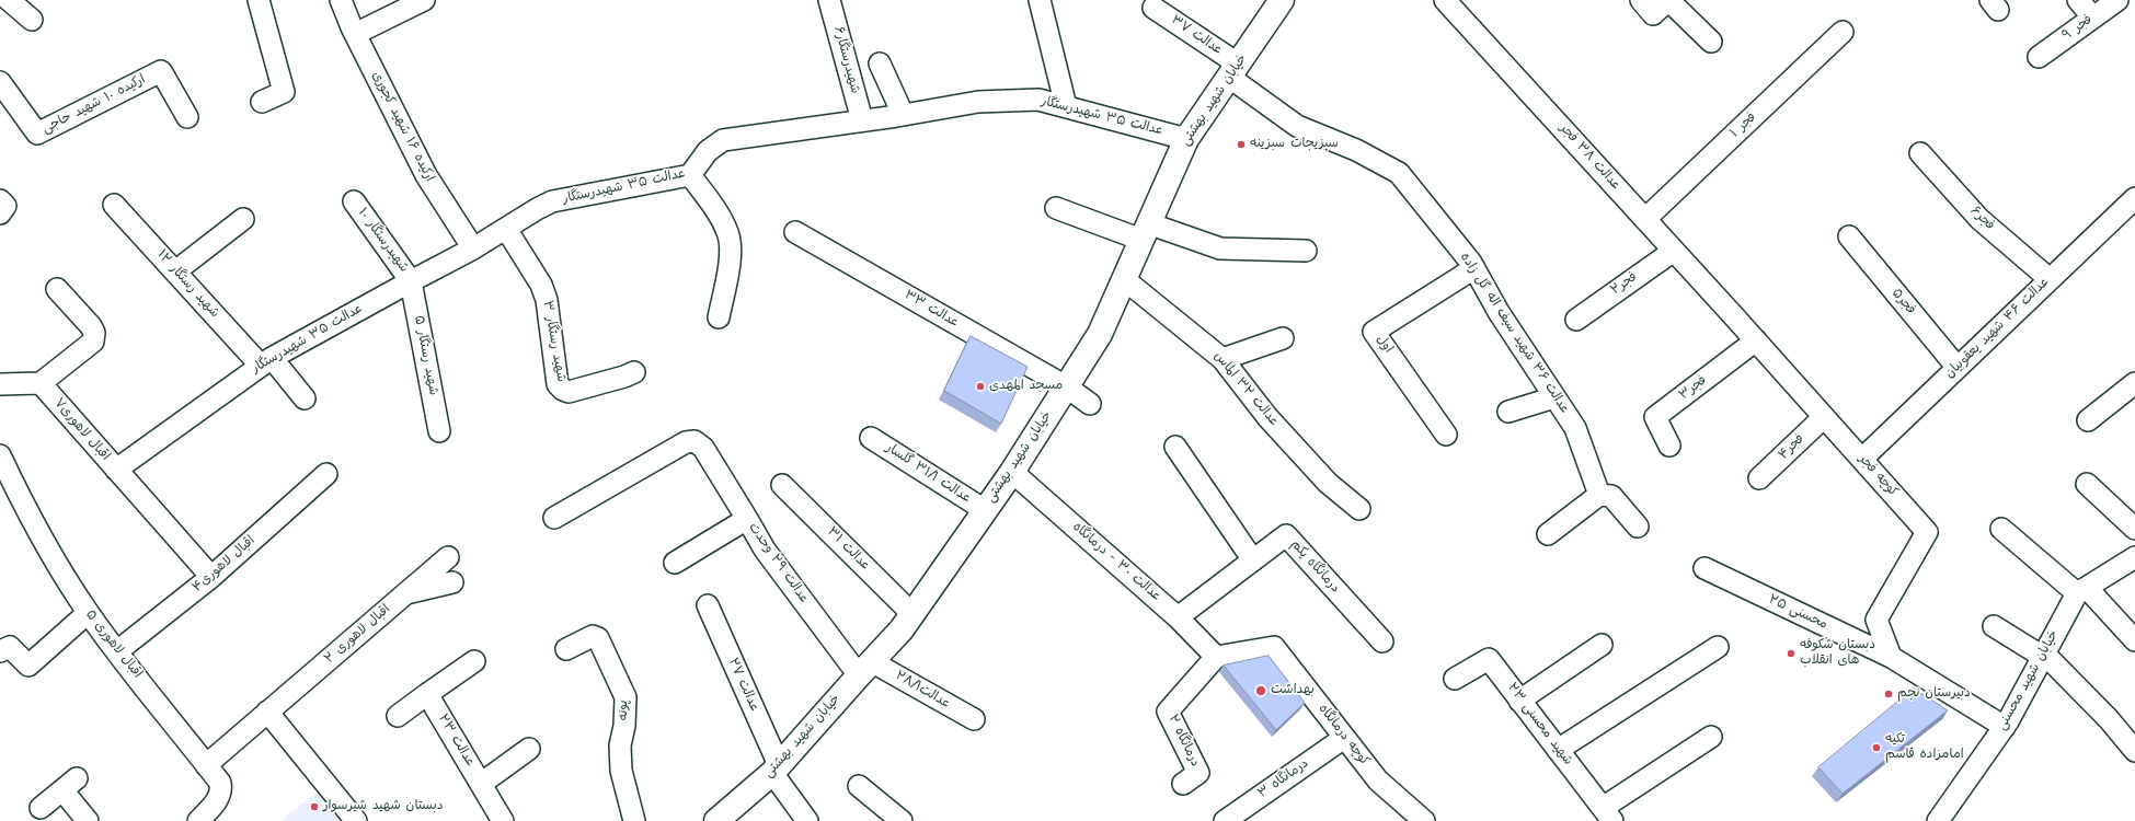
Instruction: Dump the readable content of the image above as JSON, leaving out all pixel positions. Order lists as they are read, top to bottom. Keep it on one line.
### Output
{"streets":{"main road":["خیابان شهید بهشتی"],"street":["فجر ۹","عدالت ۳۷","شهیدرستگار۶","ارکیده ۱۰ شهید حاجی","عدالت ۳۵ شهیدرستگار","فجر ۱","ارکیده ۱۶ شهید کجوری","عدالت ۳۸ فجر","فجر۶","شهیدرستگار ۱۰","شهید رستگار ۱۲","فجر۲","فجر۵","عدالت ۳۳","عدالت ۴۶ شهید یعقوبیان","عدالت ۳۶ شهید سیف اله گل زاده","شهید رستگار ۳","اول","شهید رستگار ۵","فجر۳","عدالت ۳۲ الماس","اقبال لاهوری۷","فجر۴","عدالت ۳۱/۱ گلسار","کوچه فجر","عدالت ۳۱","عدالت ۳۰ - درمانگاه","عدالت ۲۹ وحدت","اقبال لاهوری۴","درمانگاه یکم","محسنی ۲۵","اقبال لاهوری ۲","اقبال لاهوری ۵","خیابان شهید محسنی","عدالت ۲۷","عدالت۲۸/۱","پونه","شهید محسنی ۲۳","کوچه درمانگاه","عدالت ۲۳","درمانگاه ۲","درمانگاه ۳"]},"crossings":[["عدالت ۳۷","خیابان شهید بهشتی"],["عدالت ۳۷","عدالت ۳۶ شهید سیف اله گل زاده"],["شهیدرستگار۶","عدالت ۳۵ شهیدرستگار"],["خیابان شهید بهشتی","عدالت ۳۵ شهیدرستگار"],["خیابان شهید بهشتی","عدالت ۳۳"],["خیابان شهید بهشتی","عدالت ۳۶ شهید سیف اله گل زاده"],["خیابان شهید بهشتی","عدالت ۳۲ الماس"],["خیابان شهید بهشتی","عدالت ۳۱/۱ گلسار"],["خیابان شهید بهشتی","عدالت ۳۱"],["خیابان شهید بهشتی","عدالت ۳۰ - درمانگاه"],["خیابان شهید بهشتی","عدالت ۲۹ وحدت"],["خیابان شهید بهشتی","عدالت ۲۷"],["خیابان شهید بهشتی","عدالت۲۸/۱"],["عدالت ۳۵ شهیدرستگار","ارکیده ۱۶ شهید کجوری"],["عدالت ۳۵ شهیدرستگار","شهیدرستگار ۱۰"],["عدالت ۳۵ شهیدرستگار","شهید رستگار ۱۲"],["عدالت ۳۵ شهیدرستگار","شهید رستگار ۳"],["عدالت ۳۵ شهیدرستگار","شهید رستگار ۵"],["عدالت ۳۵ شهیدرستگار","اقبال لاهوری۷"],["فجر ۱","عدالت ۳۸ فجر"],["عدالت ۳۸ فجر","فجر۲"],["عدالت ۳۸ فجر","کوچه فجر"],["فجر۶","عدالت ۴۶ شهید یعقوبیان"],["شهیدرستگار ۱۰","شهید رستگار ۵"],["فجر۵","عدالت ۴۶ شهید یعقوبیان"],["عدالت ۴۶ شهید یعقوبیان","کوچه فجر"],["عدالت ۳۶ شهید سیف اله گل زاده","اول"],["فجر۳","کوچه فجر"],["اقبال لاهوری۷","اقبال لاهوری۴"],["فجر۴","کوچه فجر"],["کوچه فجر","محسنی ۲۵"],["عدالت ۳۰ - درمانگاه","درمانگاه یکم"],["عدالت ۳۰ - درمانگاه","کوچه درمانگاه"],["عدالت ۳۰ - درمانگاه","درمانگاه ۲"],["عدالت ۲۹ وحدت","عدالت۲۸/۱"],["اقبال لاهوری۴","اقبال لاهوری ۵"],["محسنی ۲۵","خیابان شهید محسنی"],["اقبال لاهوری ۲","اقبال لاهوری ۵"],["کوچه درمانگاه","درمانگاه ۲"],["کوچه درمانگاه","درمانگاه ۳"]],"places":["سبزیجات سبزینه","مسجد المهدی","دبستان شکوفه های انقلاب","بهداشت","دبیرستان نجم","تکیه امامزاده قاسم","دبستان شهید شیرسوار"]}
